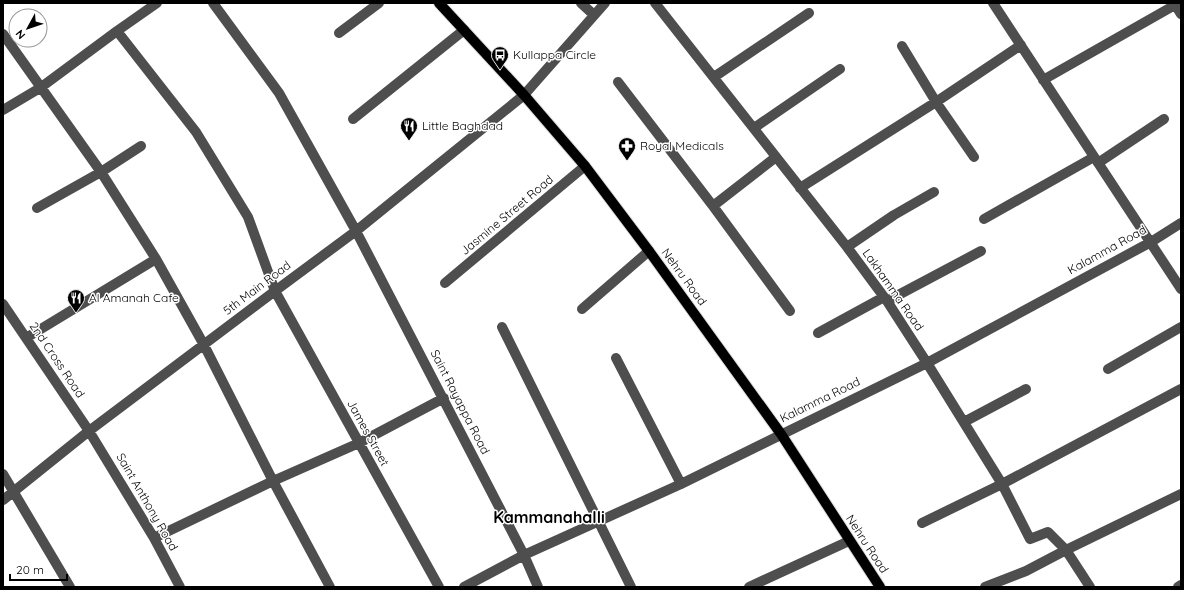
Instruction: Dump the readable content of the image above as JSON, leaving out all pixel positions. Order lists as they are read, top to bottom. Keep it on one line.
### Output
{"streets":{"main road":["Nehru Road"],"street":["Jasmine Street Road","Kalamma Road","5th Main Road","Lakhamma Road","2nd Cross Road","Saint Rayappa Road","James Street","Saint Anthony Road"]},"crossings":[["Jasmine Street Road","Nehru Road"],["Kalamma Road","Nehru Road"],["Kalamma Road","Lakhamma Road"],["Kalamma Road","Saint Rayappa Road"],["Nehru Road","5th Main Road"],["5th Main Road","2nd Cross Road"],["5th Main Road","Saint Rayappa Road"],["5th Main Road","James Street"],["5th Main Road","Saint Anthony Road"],["2nd Cross Road","Saint Anthony Road"]],"districts":["Kammanahalli"],"places":{"bus stop":["Kullappa Circle"],"restaurant":["Little Baghdad","Al Amanah Cafe"],"pharmacy":["Royal Medicals"]},"scale_bar":"20 m","north":"bottom left"}
